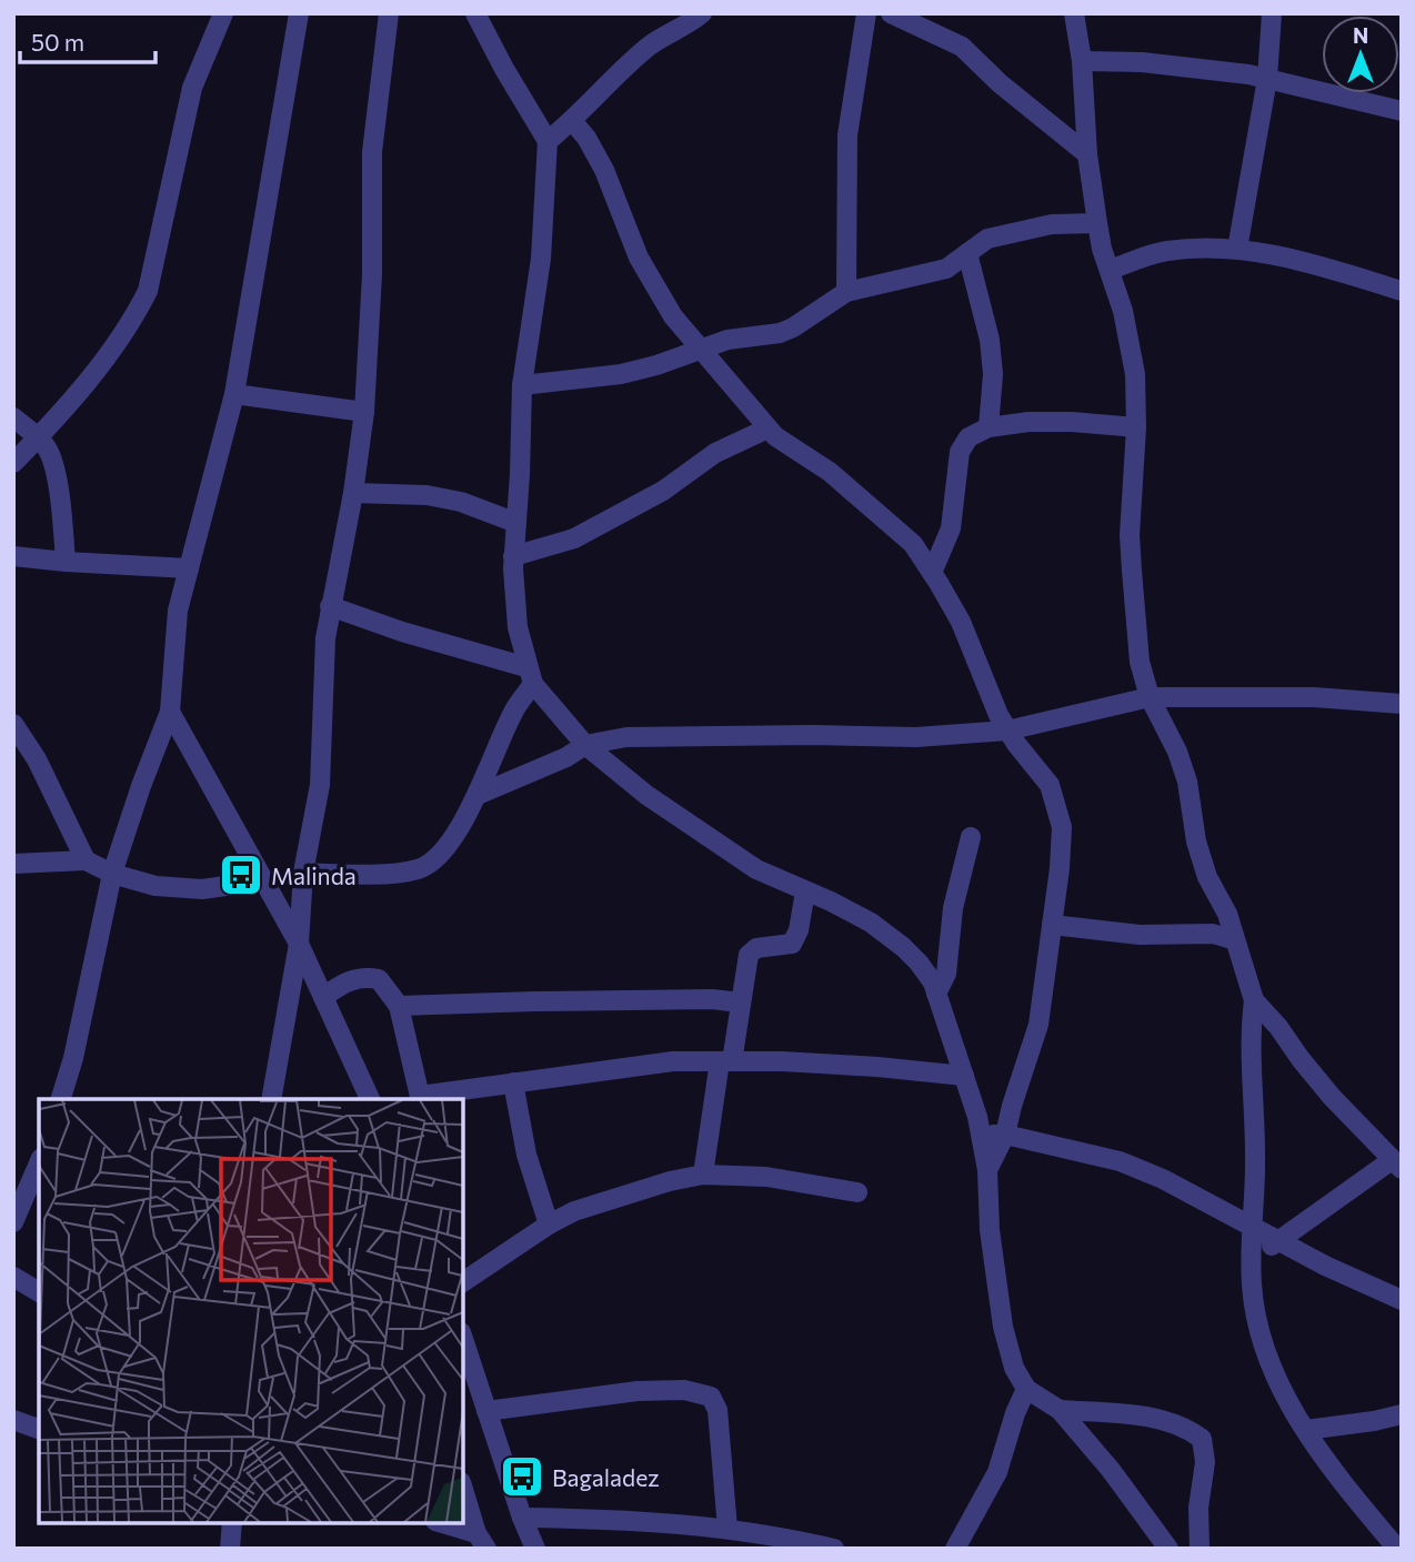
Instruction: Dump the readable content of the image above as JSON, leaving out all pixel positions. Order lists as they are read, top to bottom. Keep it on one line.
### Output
{"places":{"bus stop":["Malinda","Bagaladez"]},"scale_bar":"50 m","north":"top"}
